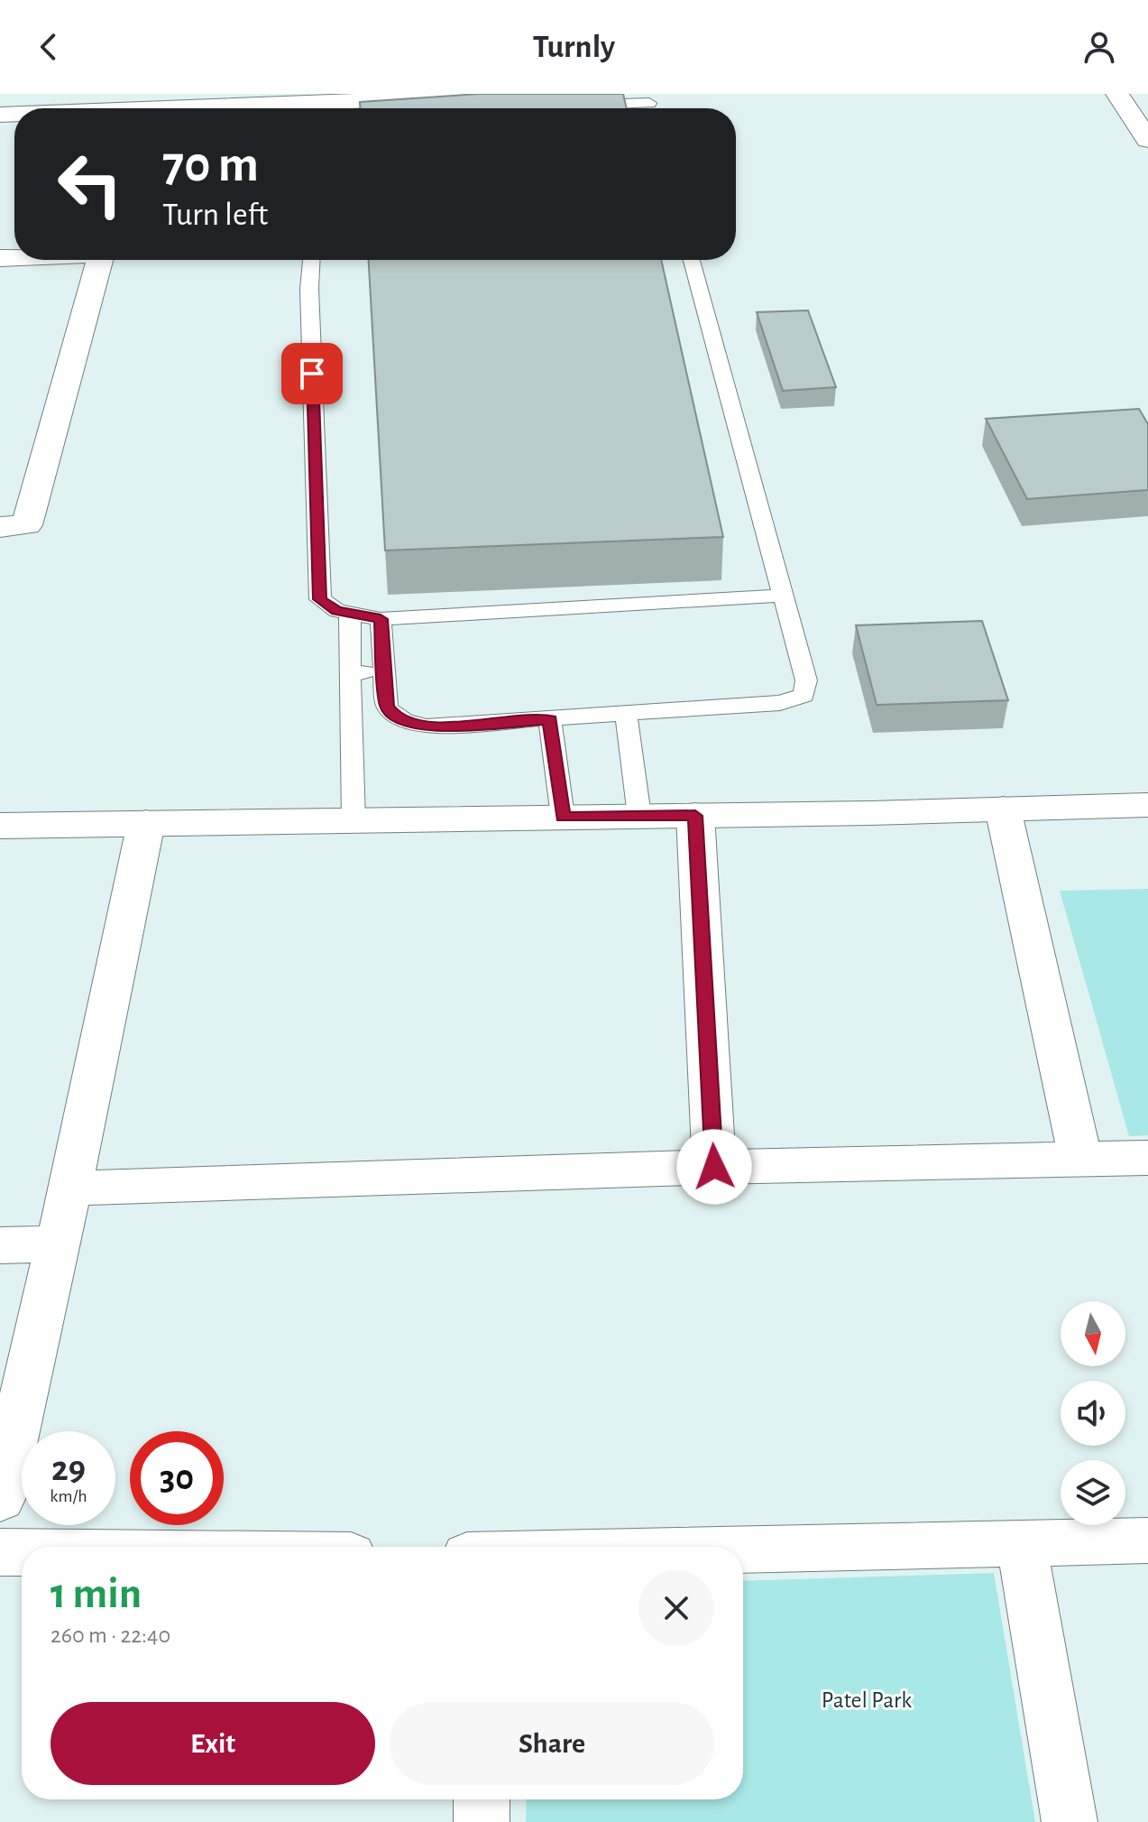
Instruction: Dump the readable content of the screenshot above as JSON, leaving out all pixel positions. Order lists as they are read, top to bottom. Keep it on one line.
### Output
{"parks":["Patel Park"],"north":"bottom","page":{"header":"Turnly","turn":["70 m","Turn left"],"speed":"29 km/h","limit":"30","heading":["1 min","260 m · 22:40"],"buttons":["Exit","Share"]}}
